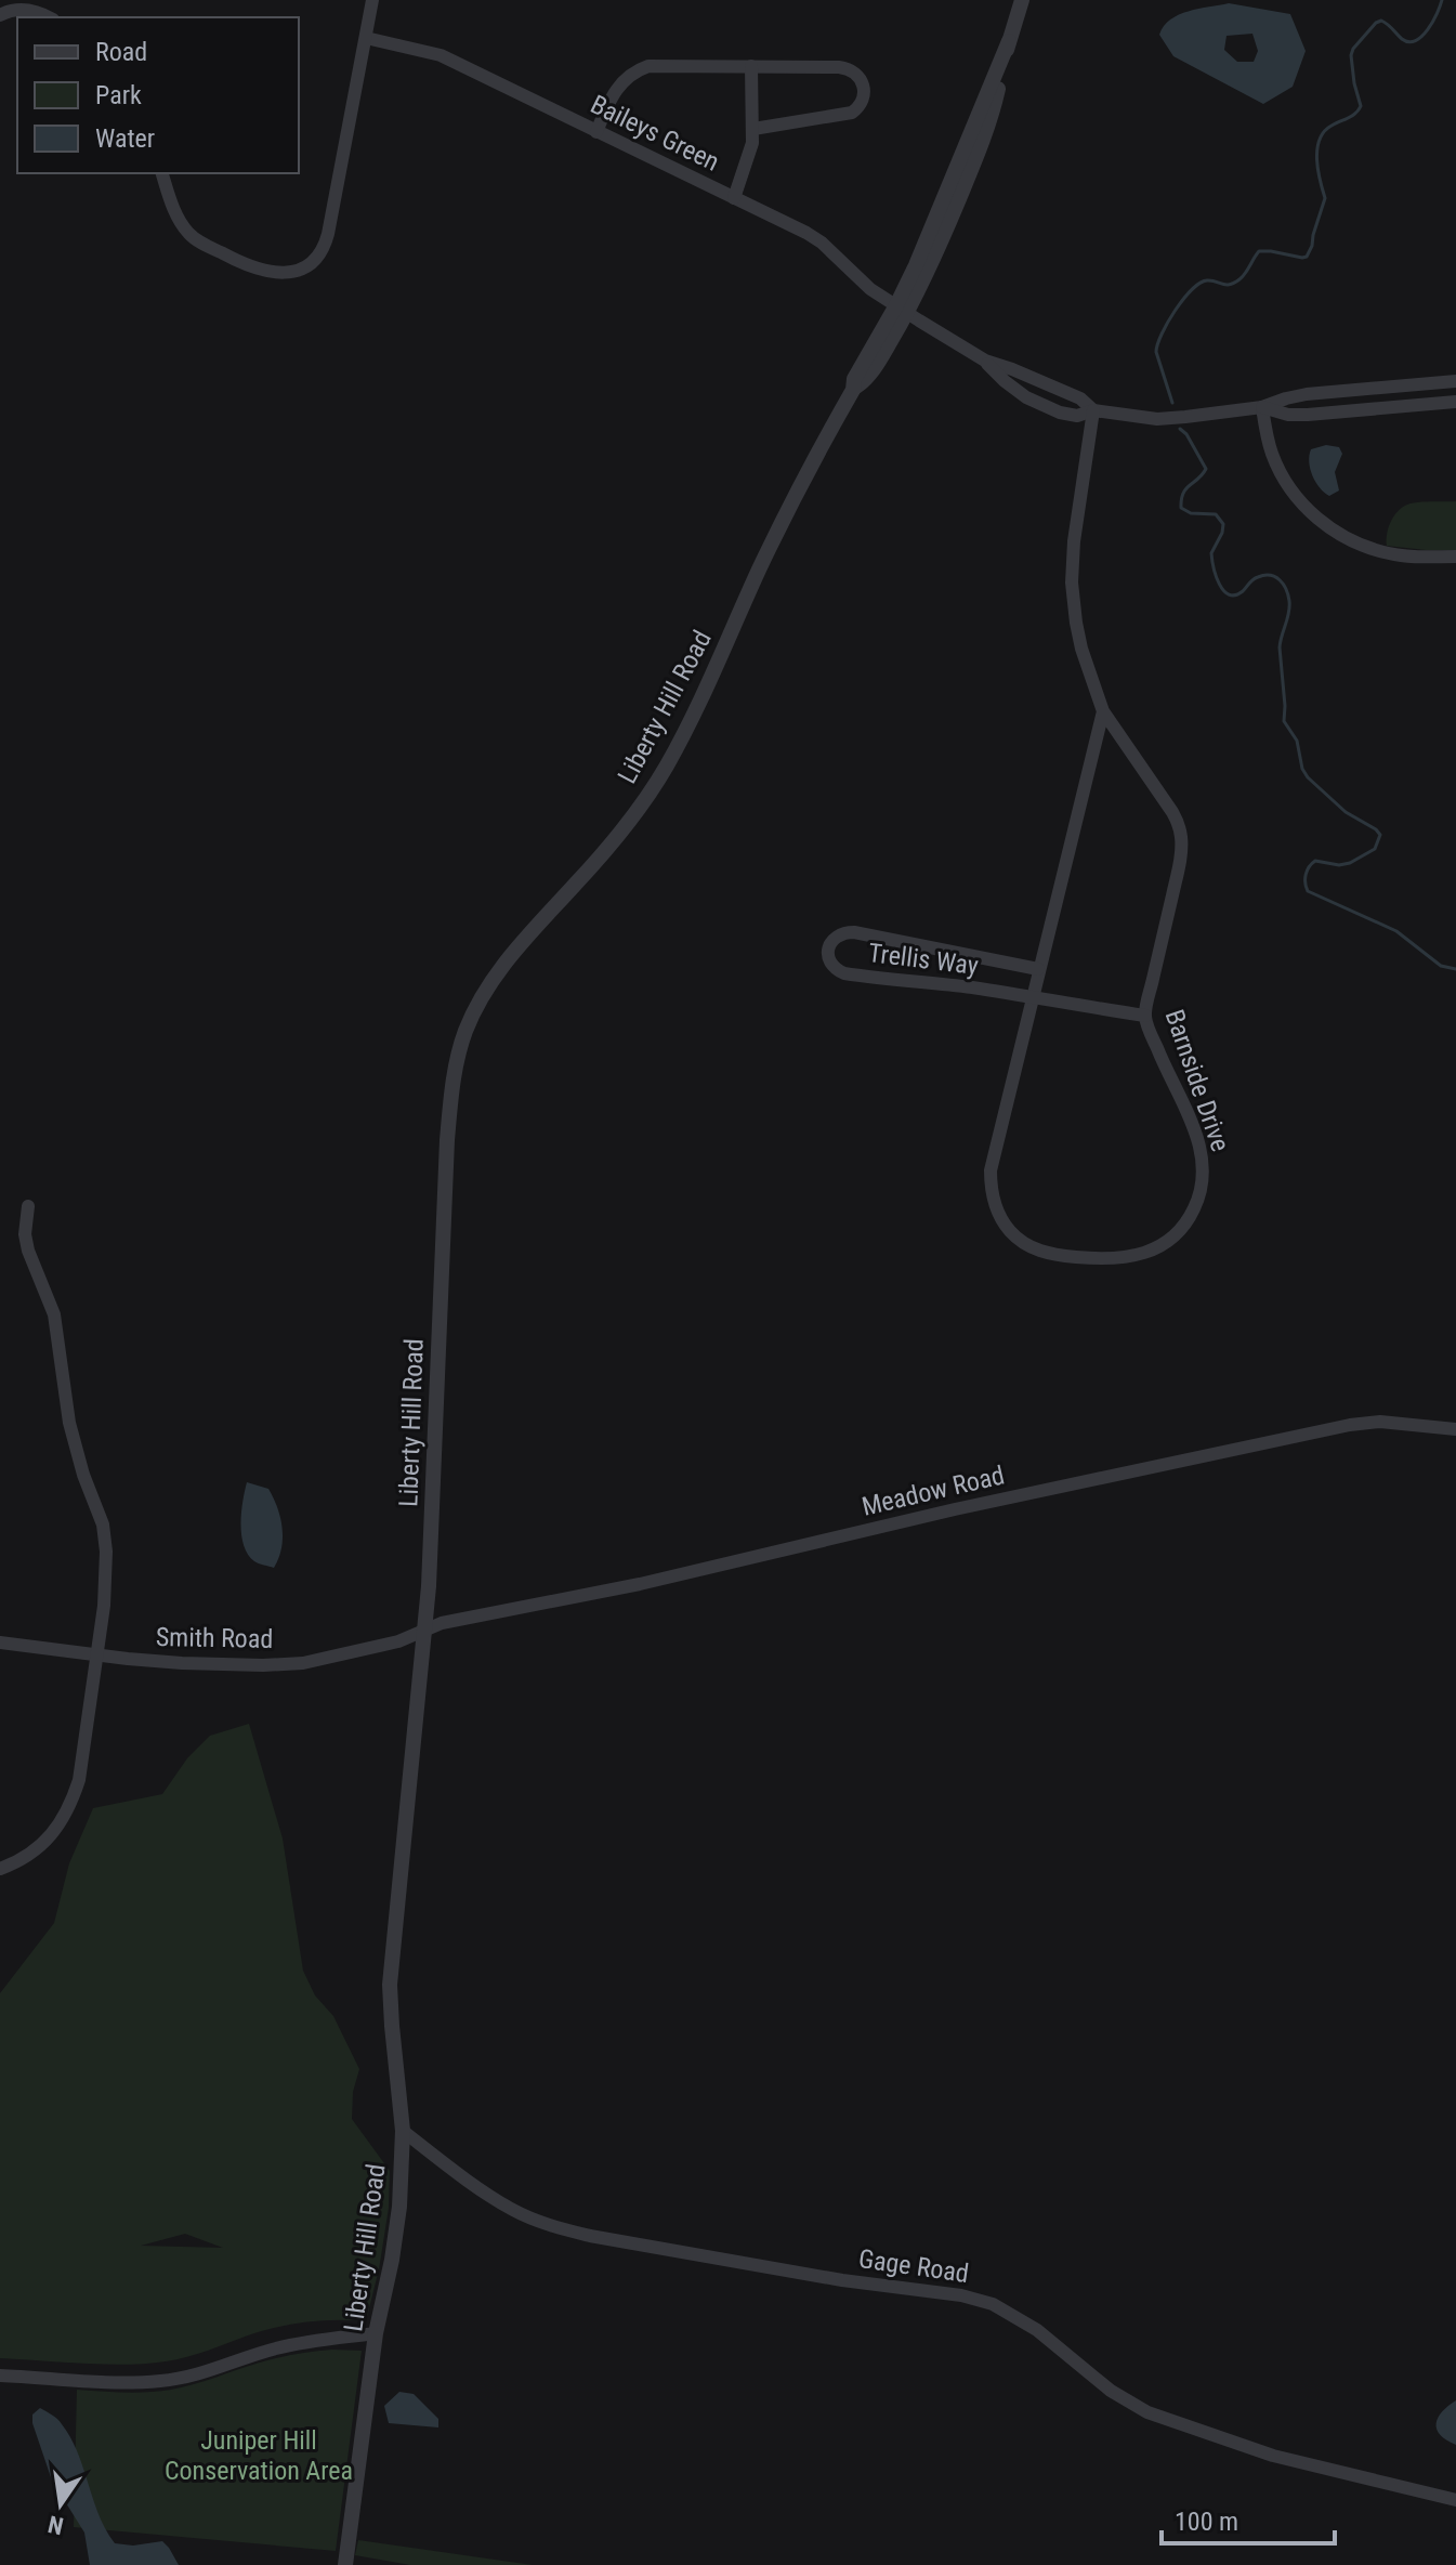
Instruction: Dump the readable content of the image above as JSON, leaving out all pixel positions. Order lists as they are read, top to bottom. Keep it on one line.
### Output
{"streets":{"street":["Baileys Green","Liberty Hill Road","Trellis Way","Barnside Drive","Meadow Road","Smith Road","Gage Road"]},"crossings":[["Baileys Green","Liberty Hill Road"],["Liberty Hill Road","Meadow Road"],["Liberty Hill Road","Smith Road"],["Liberty Hill Road","Gage Road"],["Trellis Way","Barnside Drive"],["Meadow Road","Smith Road"]],"parks":["Juniper Hill Conservation Area"],"legend":["Road","Park","Water"],"scale_bar":"100 m","north":"bottom"}
